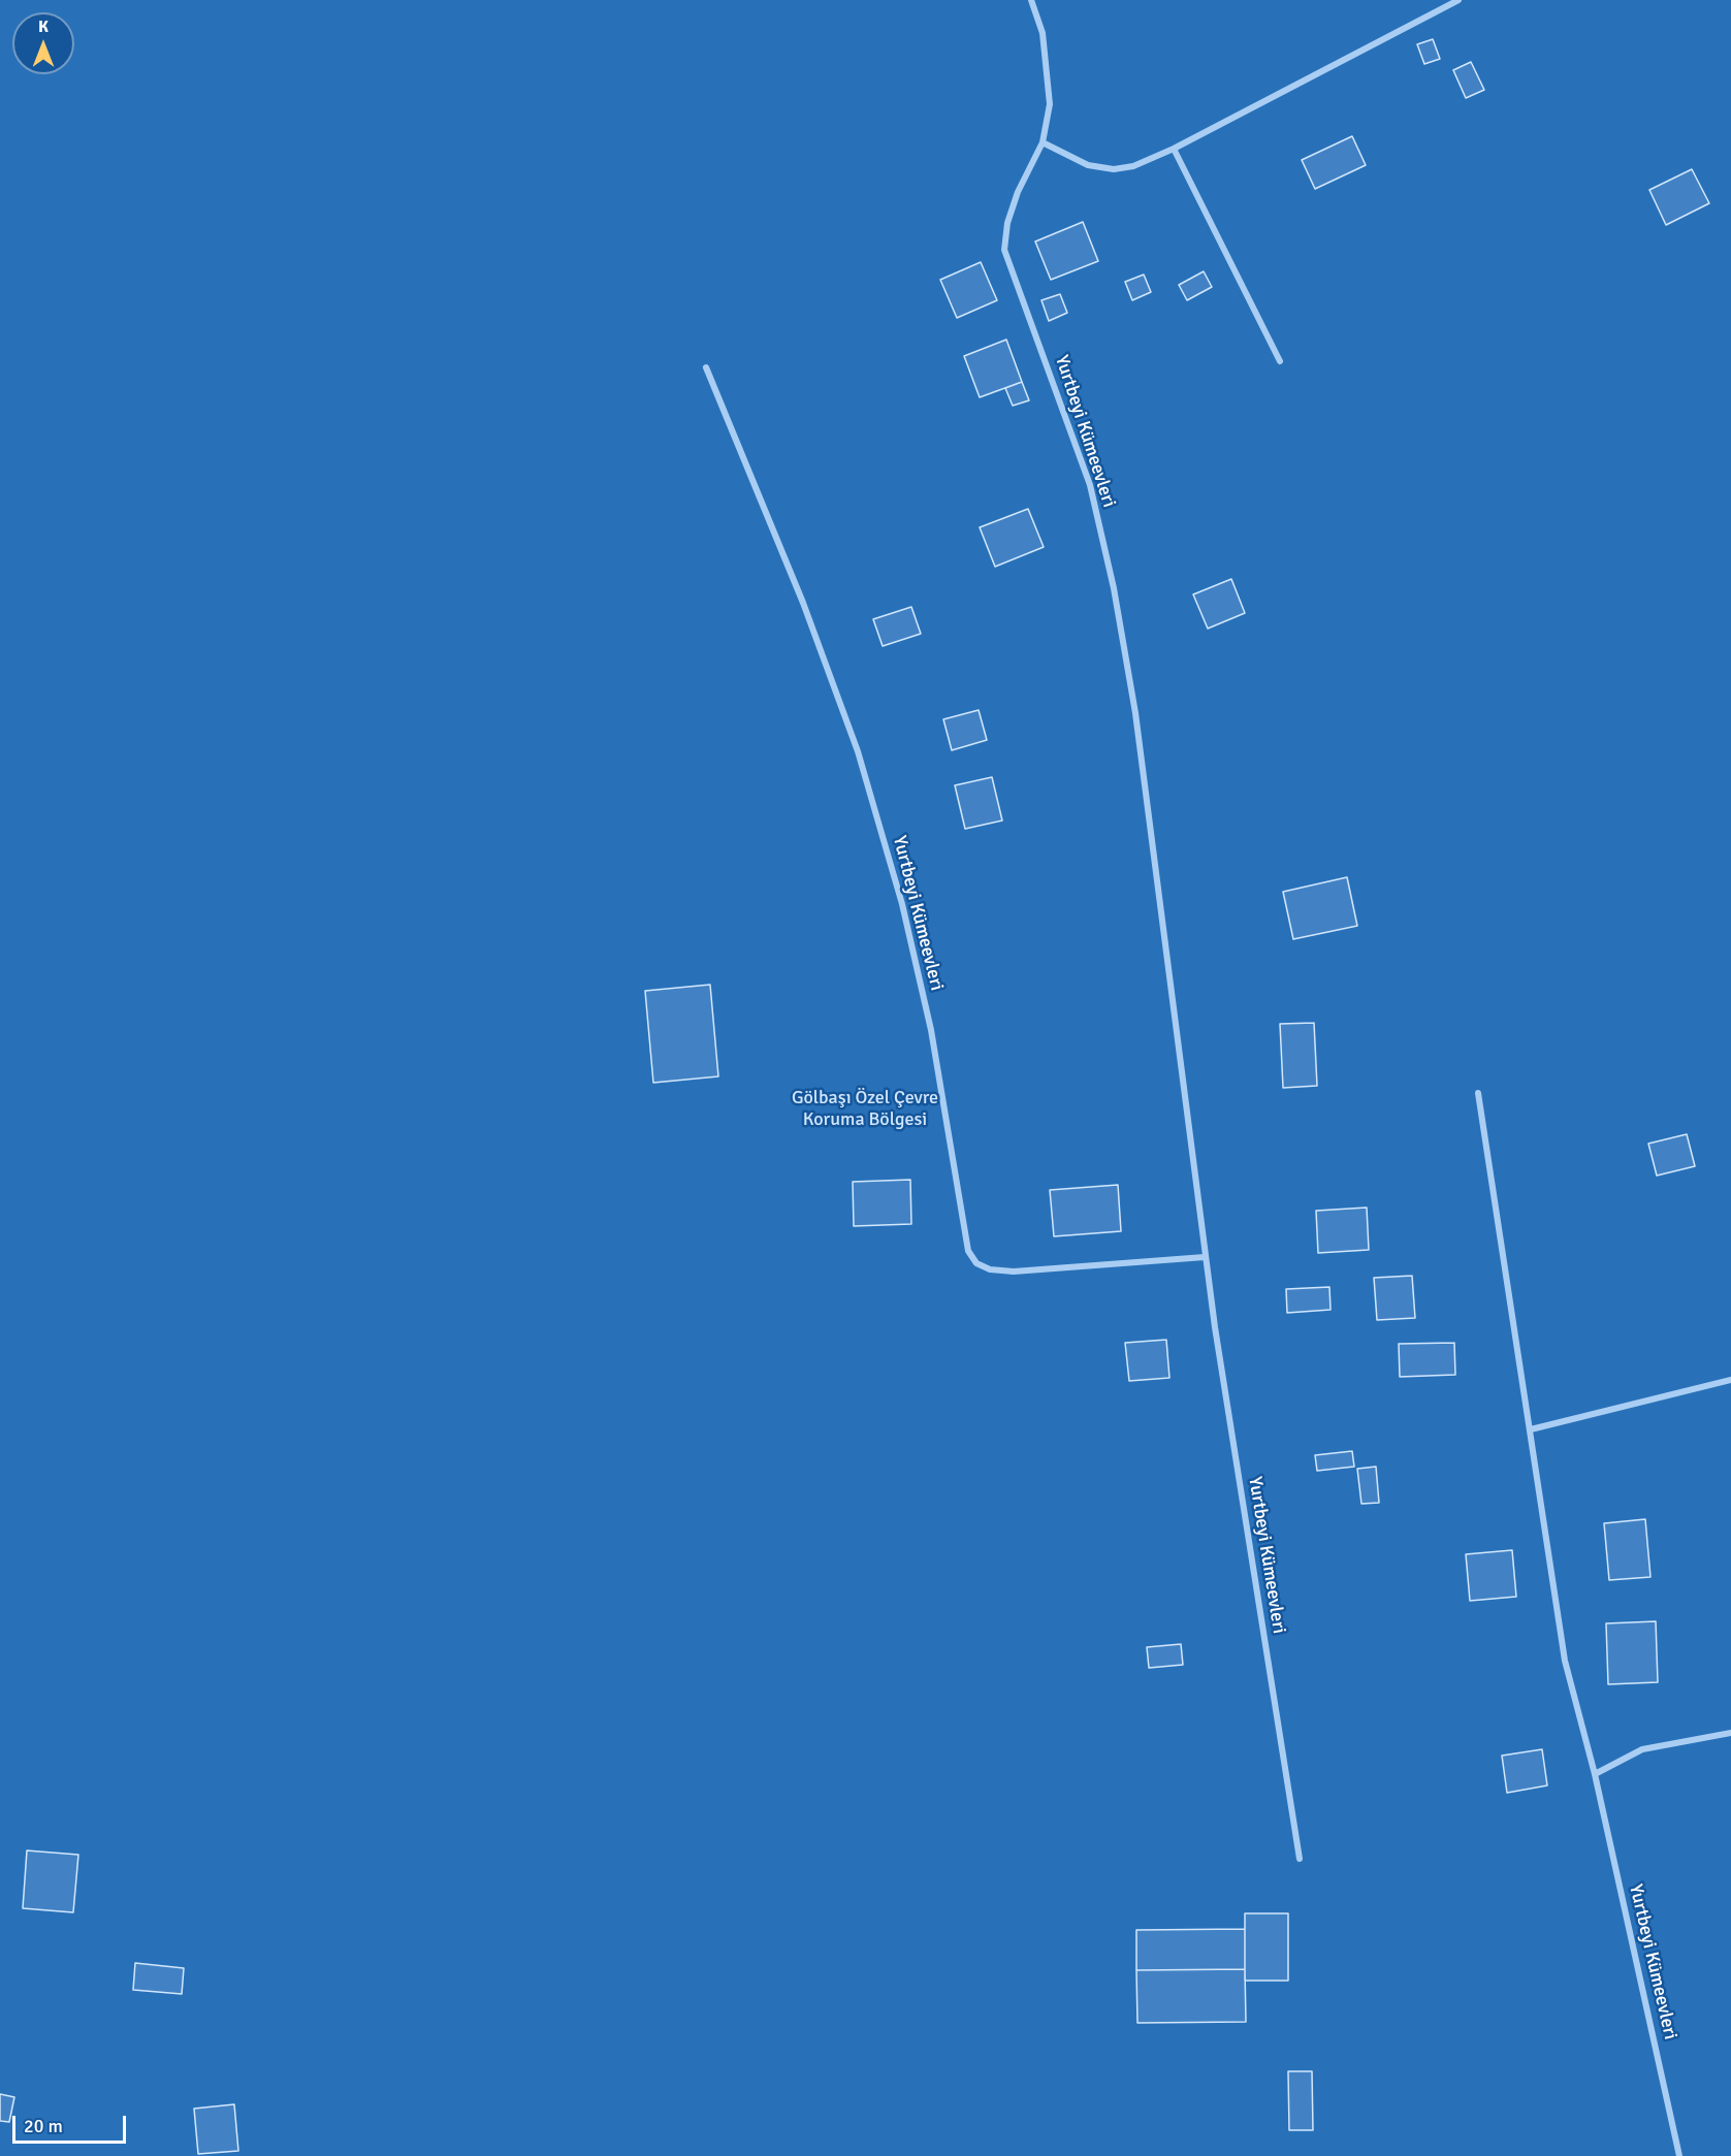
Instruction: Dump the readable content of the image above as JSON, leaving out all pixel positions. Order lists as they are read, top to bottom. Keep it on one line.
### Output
{"streets":{"street":["Yurtbeyi Kümeevleri"]},"parks":["Gölbaşı Özel Çevre Koruma Bölgesi"],"scale_bar":"20 m","north":"top"}
